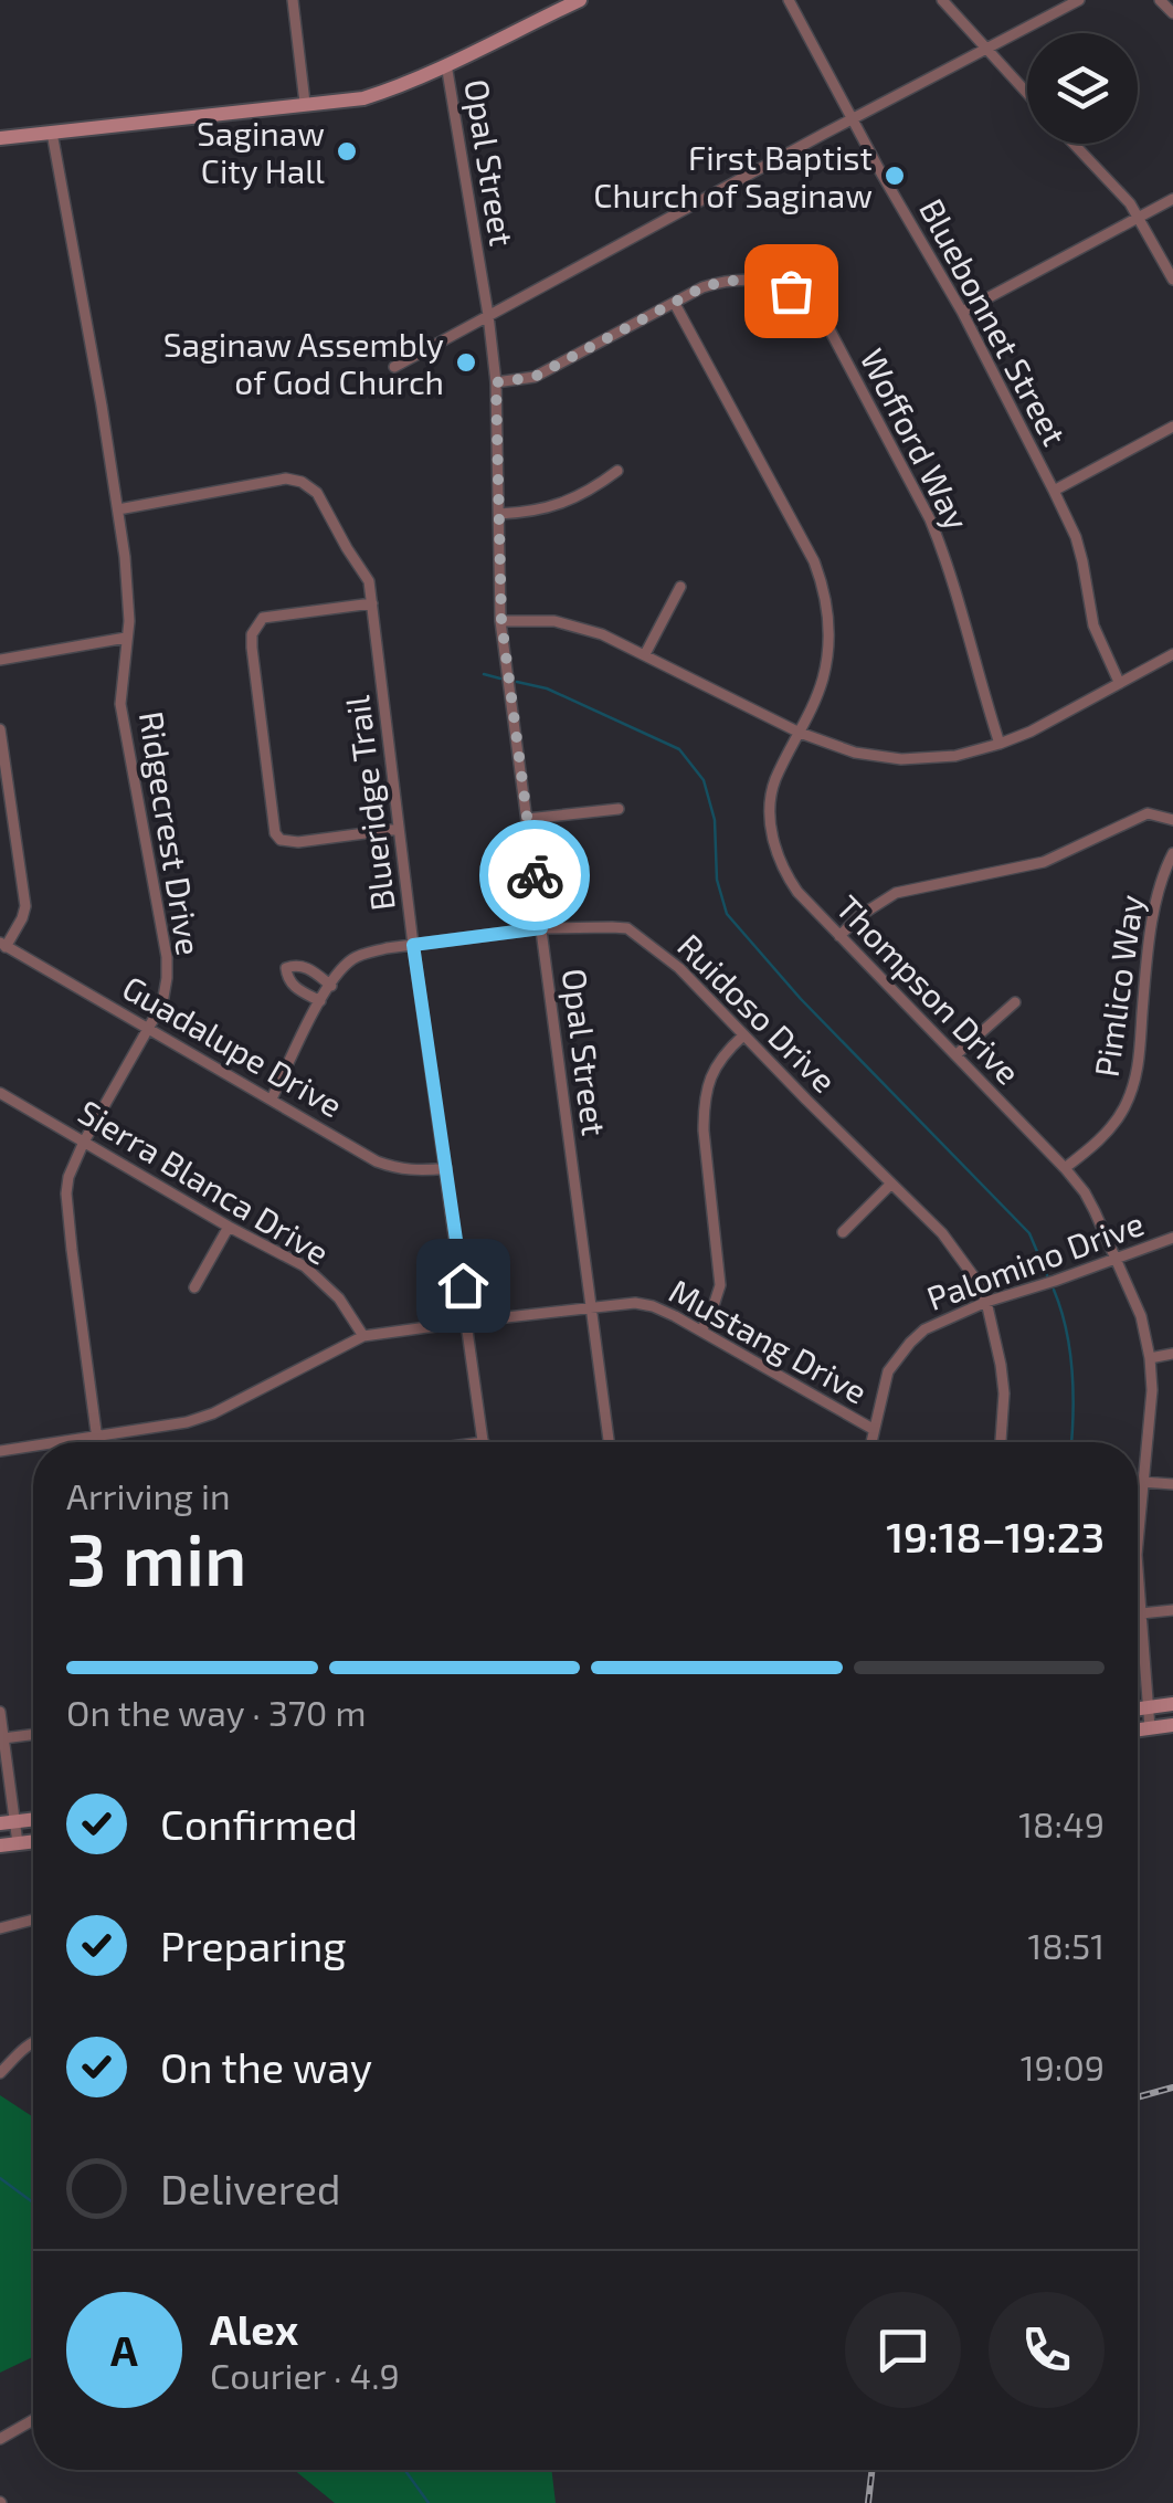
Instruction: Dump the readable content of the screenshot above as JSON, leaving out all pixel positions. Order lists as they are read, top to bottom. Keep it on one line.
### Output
{"streets":{"street":["Opal Street","Bluebonnet Street","Wofford Way","Blueridge Trail","Ridgecrest Drive","Pimlico Way","Thompson Drive","Ruidoso Drive","Guadalupe Drive","Sierra Blanca Drive","Palomino Drive","Mustang Drive"]},"crossings":[["Opal Street","Wofford Way"],["Opal Street","Ruidoso Drive"],["Opal Street","Mustang Drive"],["Wofford Way","Thompson Drive"],["Blueridge Trail","Ridgecrest Drive"],["Blueridge Trail","Ruidoso Drive"],["Blueridge Trail","Guadalupe Drive"],["Blueridge Trail","Mustang Drive"],["Ridgecrest Drive","Guadalupe Drive"],["Ridgecrest Drive","Sierra Blanca Drive"],["Ridgecrest Drive","Mustang Drive"],["Pimlico Way","Thompson Drive"],["Thompson Drive","Palomino Drive"],["Ruidoso Drive","Guadalupe Drive"],["Ruidoso Drive","Palomino Drive"],["Sierra Blanca Drive","Mustang Drive"],["Palomino Drive","Mustang Drive"]],"places":["Saginaw City Hall","First Baptist Church of Saginaw","Saginaw Assembly of God Church"],"page":{"heading":["3 min","Arriving in","19:18–19:23"],"panel":["Alex","Courier · 4.9"],"bar":"On the way · 370 m","list":[["Confirmed","18:49"],["Preparing","18:51"],["On the way","19:09"],"Delivered"],"round":"A"}}
